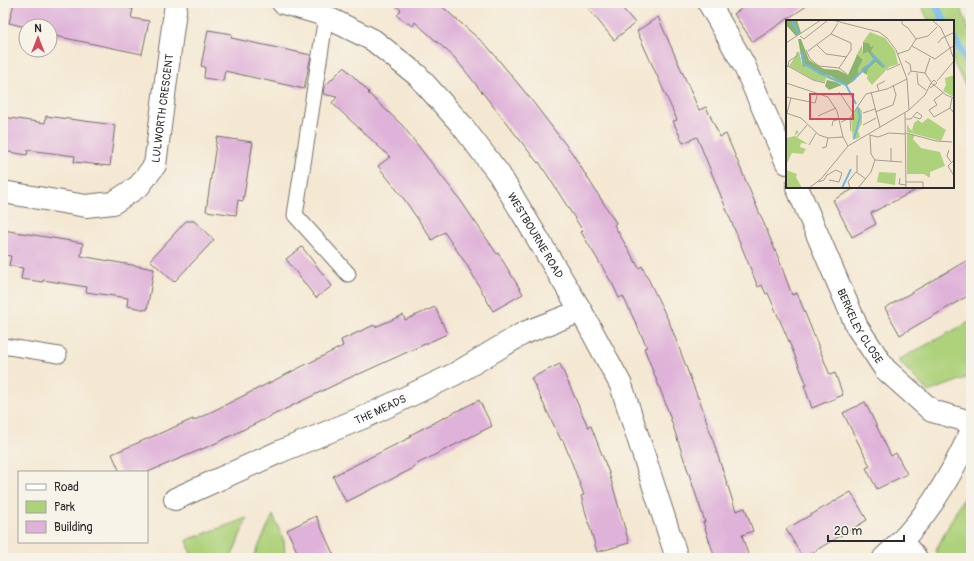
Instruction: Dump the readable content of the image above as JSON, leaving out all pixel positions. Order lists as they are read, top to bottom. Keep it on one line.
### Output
{"streets":{"street":["LULWORTH CRESCENT","WESTBOURNE ROAD","BERKELEY CLOSE","THE MEADS"]},"crossings":[["WESTBOURNE ROAD","THE MEADS"]],"legend":["Road","Park","Building"],"scale_bar":"20 m","north":"top"}
